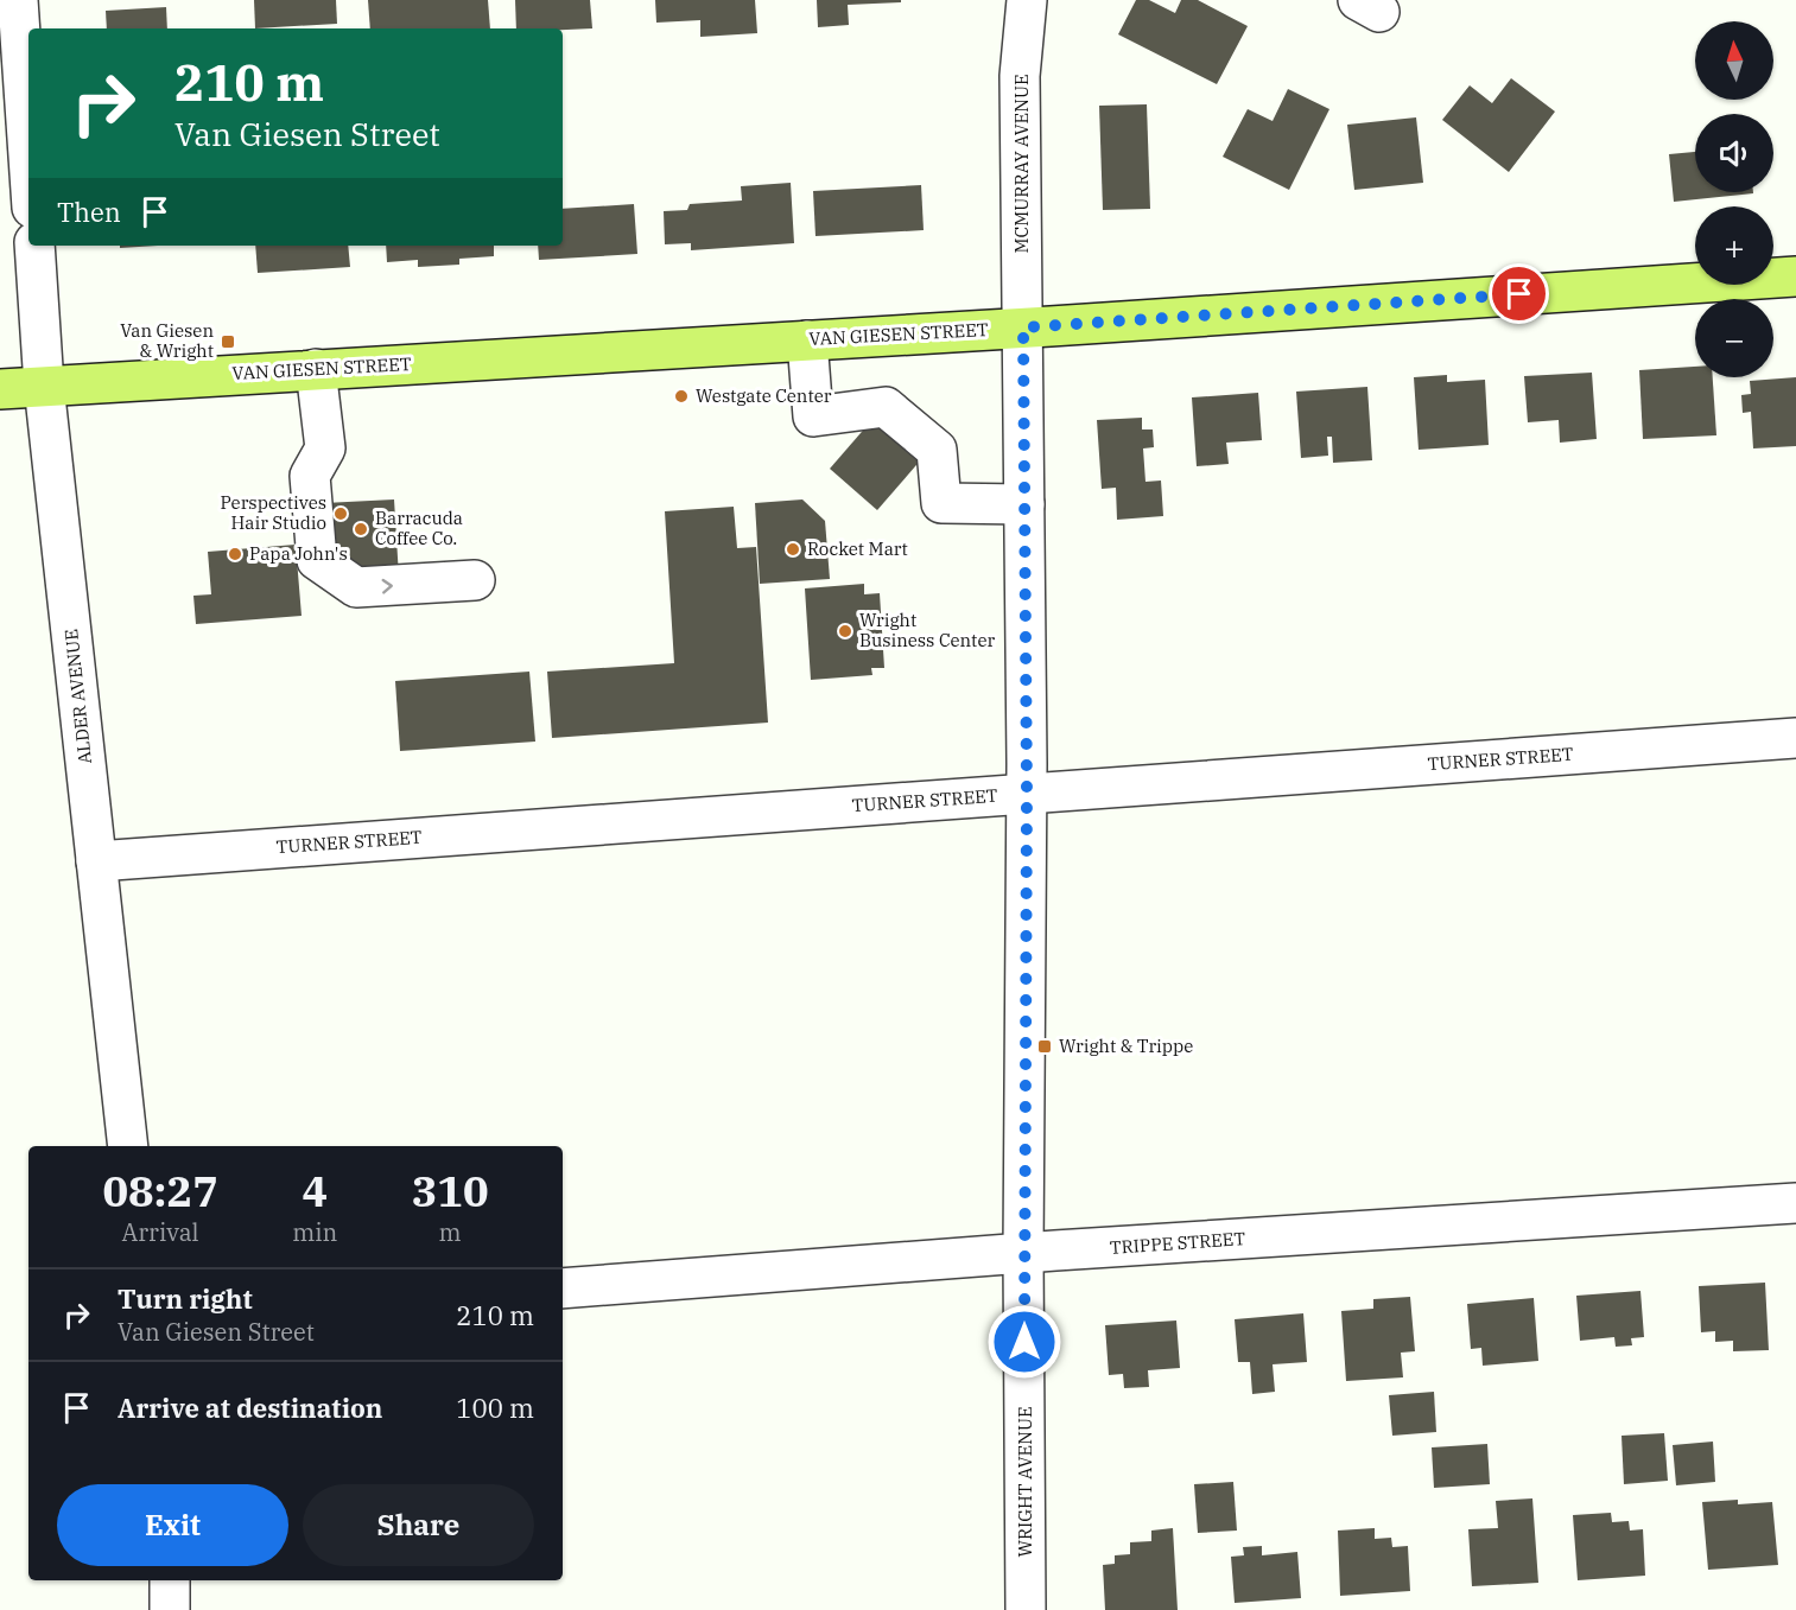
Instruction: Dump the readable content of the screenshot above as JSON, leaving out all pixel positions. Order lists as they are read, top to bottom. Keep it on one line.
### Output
{"streets":{"main road":["VAN GIESEN STREET"],"street":["MCMURRAY AVENUE","ALDER AVENUE","TURNER STREET","TRIPPE STREET","WRIGHT AVENUE"]},"crossings":[["MCMURRAY AVENUE","VAN GIESEN STREET"],["MCMURRAY AVENUE","WRIGHT AVENUE"],["VAN GIESEN STREET","ALDER AVENUE"],["VAN GIESEN STREET","WRIGHT AVENUE"],["ALDER AVENUE","TURNER STREET"],["TURNER STREET","WRIGHT AVENUE"],["TRIPPE STREET","WRIGHT AVENUE"]],"places":{"transit":["Van Giesen & Wright","Wright & Trippe"],"other":["Westgate Center","Perspectives Hair Studio","Barracuda Coffee Co.","Rocket Mart","Papa John's","Wright Business Center"]},"north":"top","page":{"map_buttons":["+","−"],"turn":["210 m","Van Giesen Street"],"then":"Then","eta":["08:27","Arrival","4","min","310","m"],"list":[{"name":"Turn right","note":"Van Giesen Street","value":"210 m"},{"name":"Arrive at destination","value":"100 m"}],"buttons":["Exit","Share"]}}
